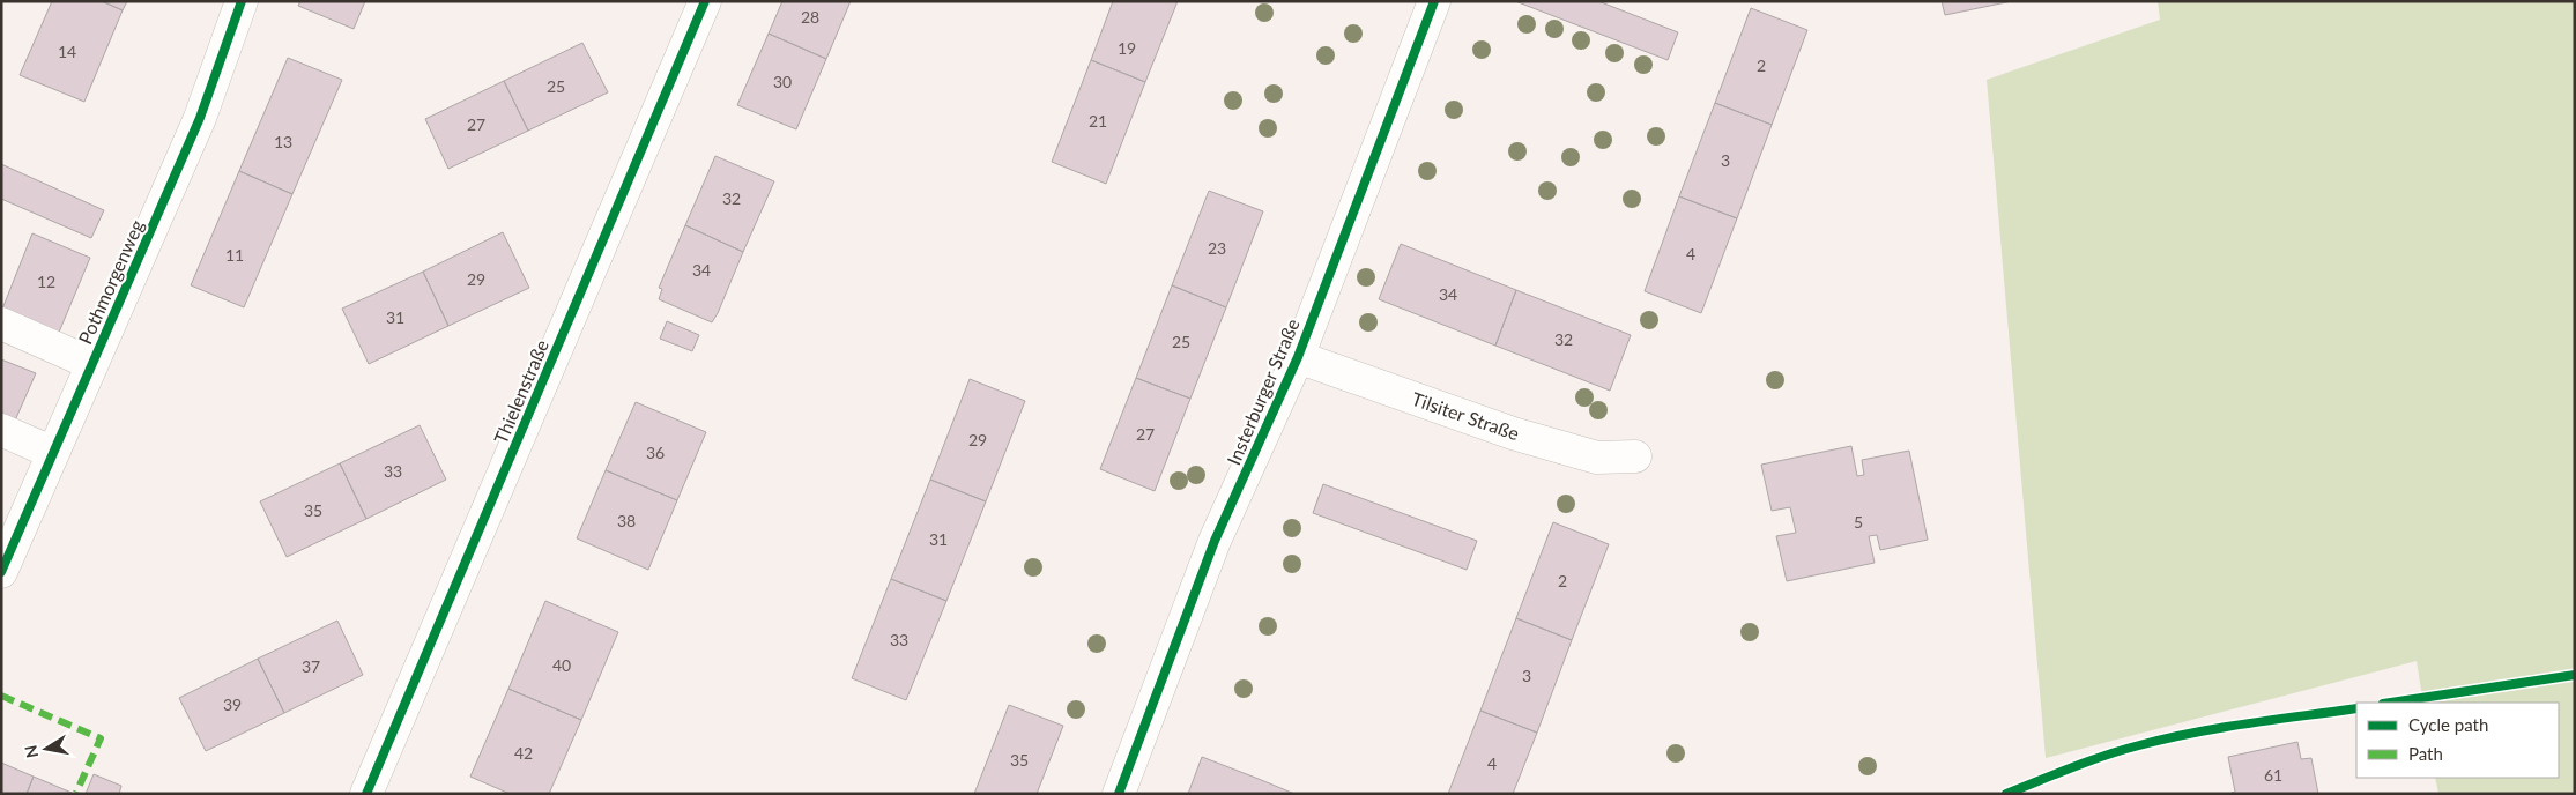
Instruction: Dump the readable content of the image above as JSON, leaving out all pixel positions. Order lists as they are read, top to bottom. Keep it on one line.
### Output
{"streets":{"street":["Pothmorgenweg","Thielenstraße","Insterburger Straße","Tilsiter Straße"]},"crossings":[["Insterburger Straße","Tilsiter Straße"]],"house_numbers":["28","19","14","2","30","25","21","27","13","3","32","23","4","11","34","29","12","34","31","32","25","27","29","36","33","35","38","5","31","2","33","40","37","3","39","42","35","4","61"],"legend":["Cycle path","Path"],"north":"left"}
